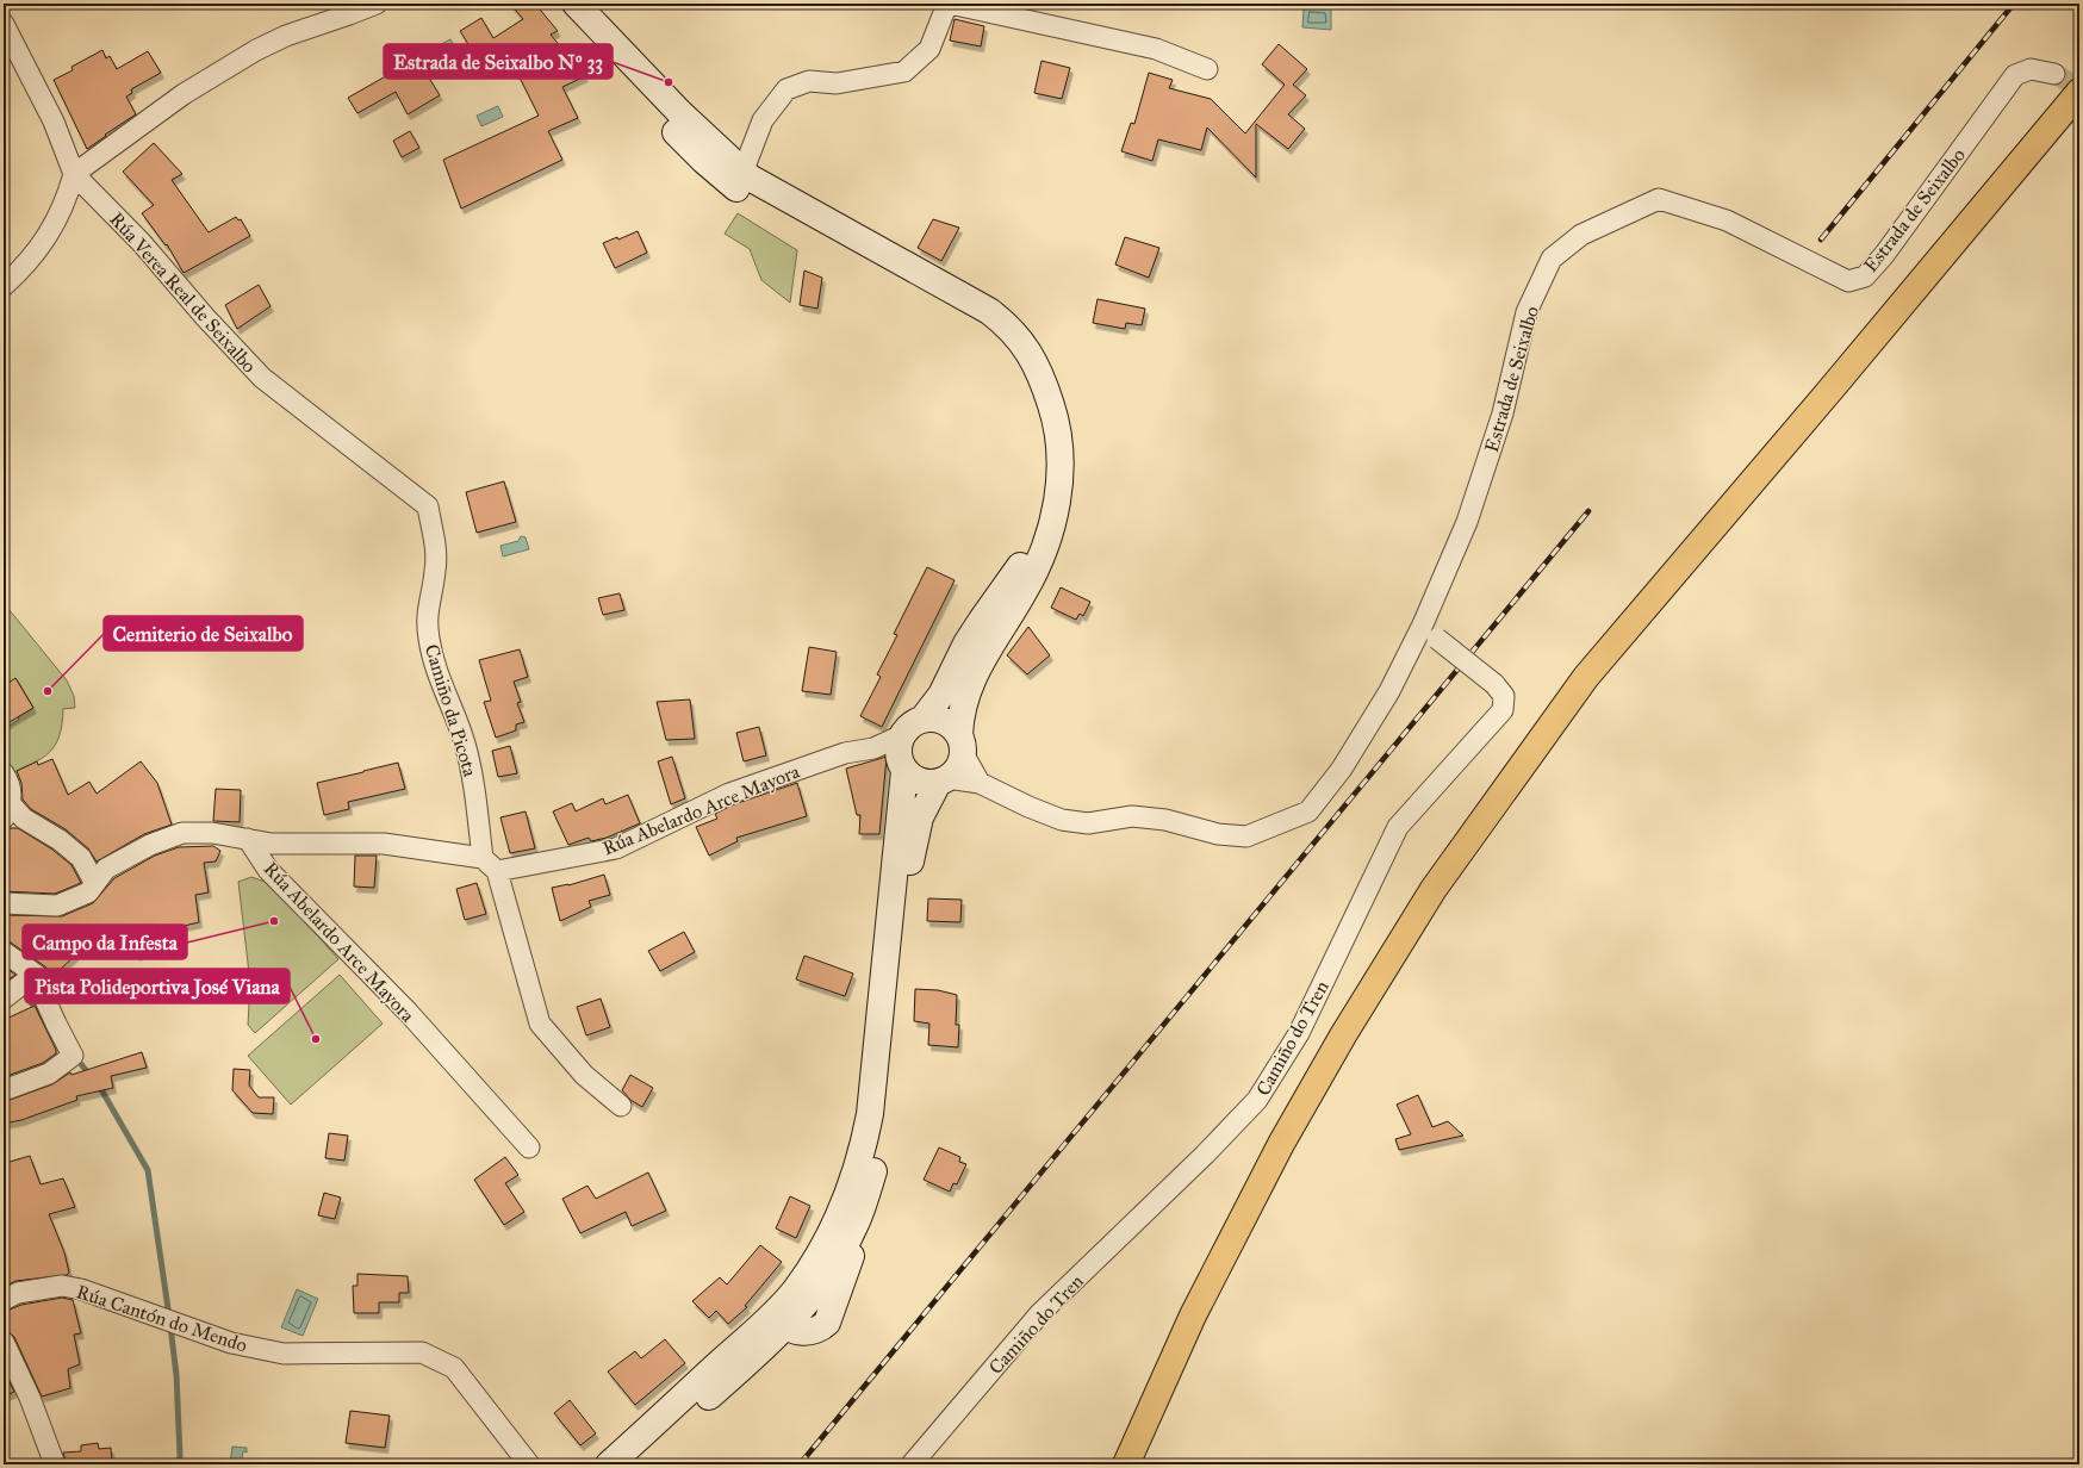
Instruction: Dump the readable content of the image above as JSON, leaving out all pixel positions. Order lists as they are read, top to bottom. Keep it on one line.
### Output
{"streets":{"street":["Estrada de Seixalbo","Rúa Verea Real de Seixalbo","Camiño da Picota","Rúa Abelardo Arce Mayora","Camiño do Tren","Rúa Cantón do Mendo"]},"crossings":[["Estrada de Seixalbo","Camiño do Tren"],["Rúa Verea Real de Seixalbo","Camiño da Picota"],["Camiño da Picota","Rúa Abelardo Arce Mayora"]],"places":["Estrada de Seixalbo Nº 33","Cemiterio de Seixalbo","Campo da Infesta","Pista Polideportiva José Viana"]}
